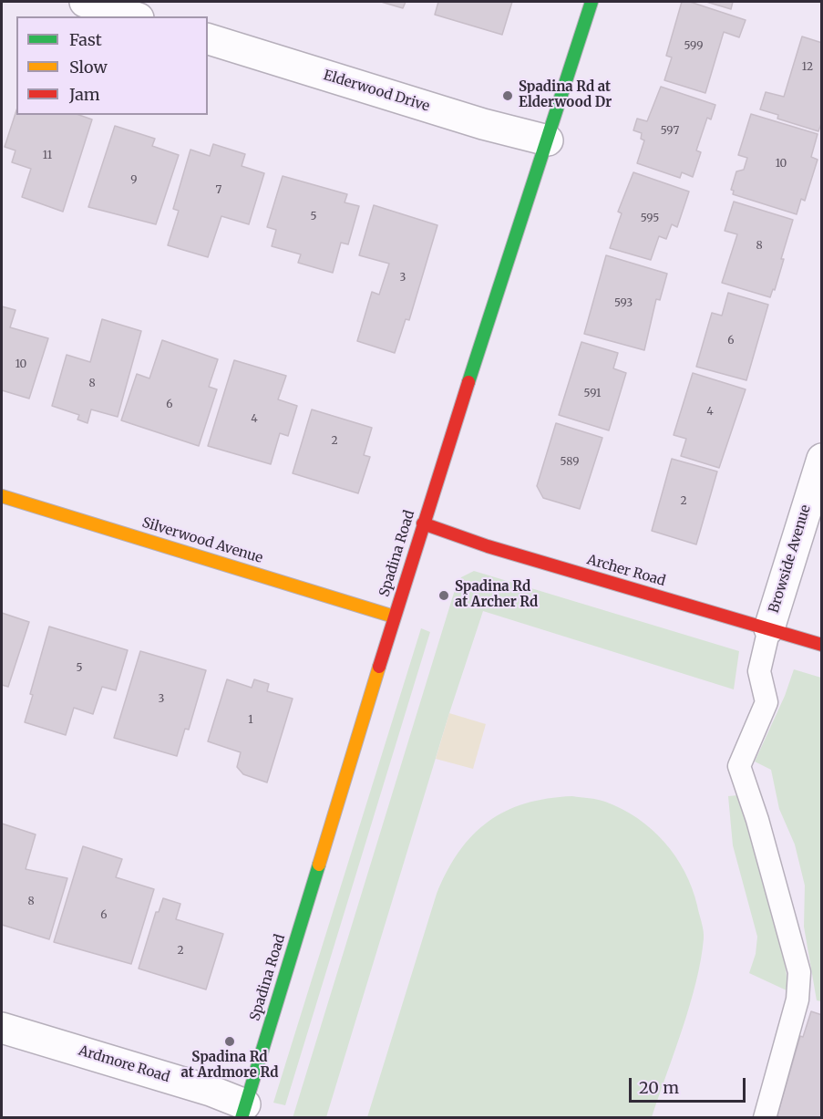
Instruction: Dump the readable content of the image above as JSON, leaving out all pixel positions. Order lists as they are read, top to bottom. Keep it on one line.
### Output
{"streets":{"street":["Elderwood Drive","Silverwood Avenue","Spadina Road","Browside Avenue","Archer Road","Ardmore Road"]},"crossings":[["Elderwood Drive","Spadina Road"],["Silverwood Avenue","Spadina Road"],["Spadina Road","Archer Road"],["Spadina Road","Ardmore Road"],["Browside Avenue","Archer Road"]],"places":["Spadina Rd at Elderwood Dr","Spadina Rd at Archer Rd","Spadina Rd at Ardmore Rd"],"house_numbers":["599","12","597","11","10","9","7","5","595","8","3","593","6","10","8","591","6","4","4","2","589","2","5","3","1","8","6","2"],"legend":["Fast","Slow","Jam"],"scale_bar":"20 m"}
